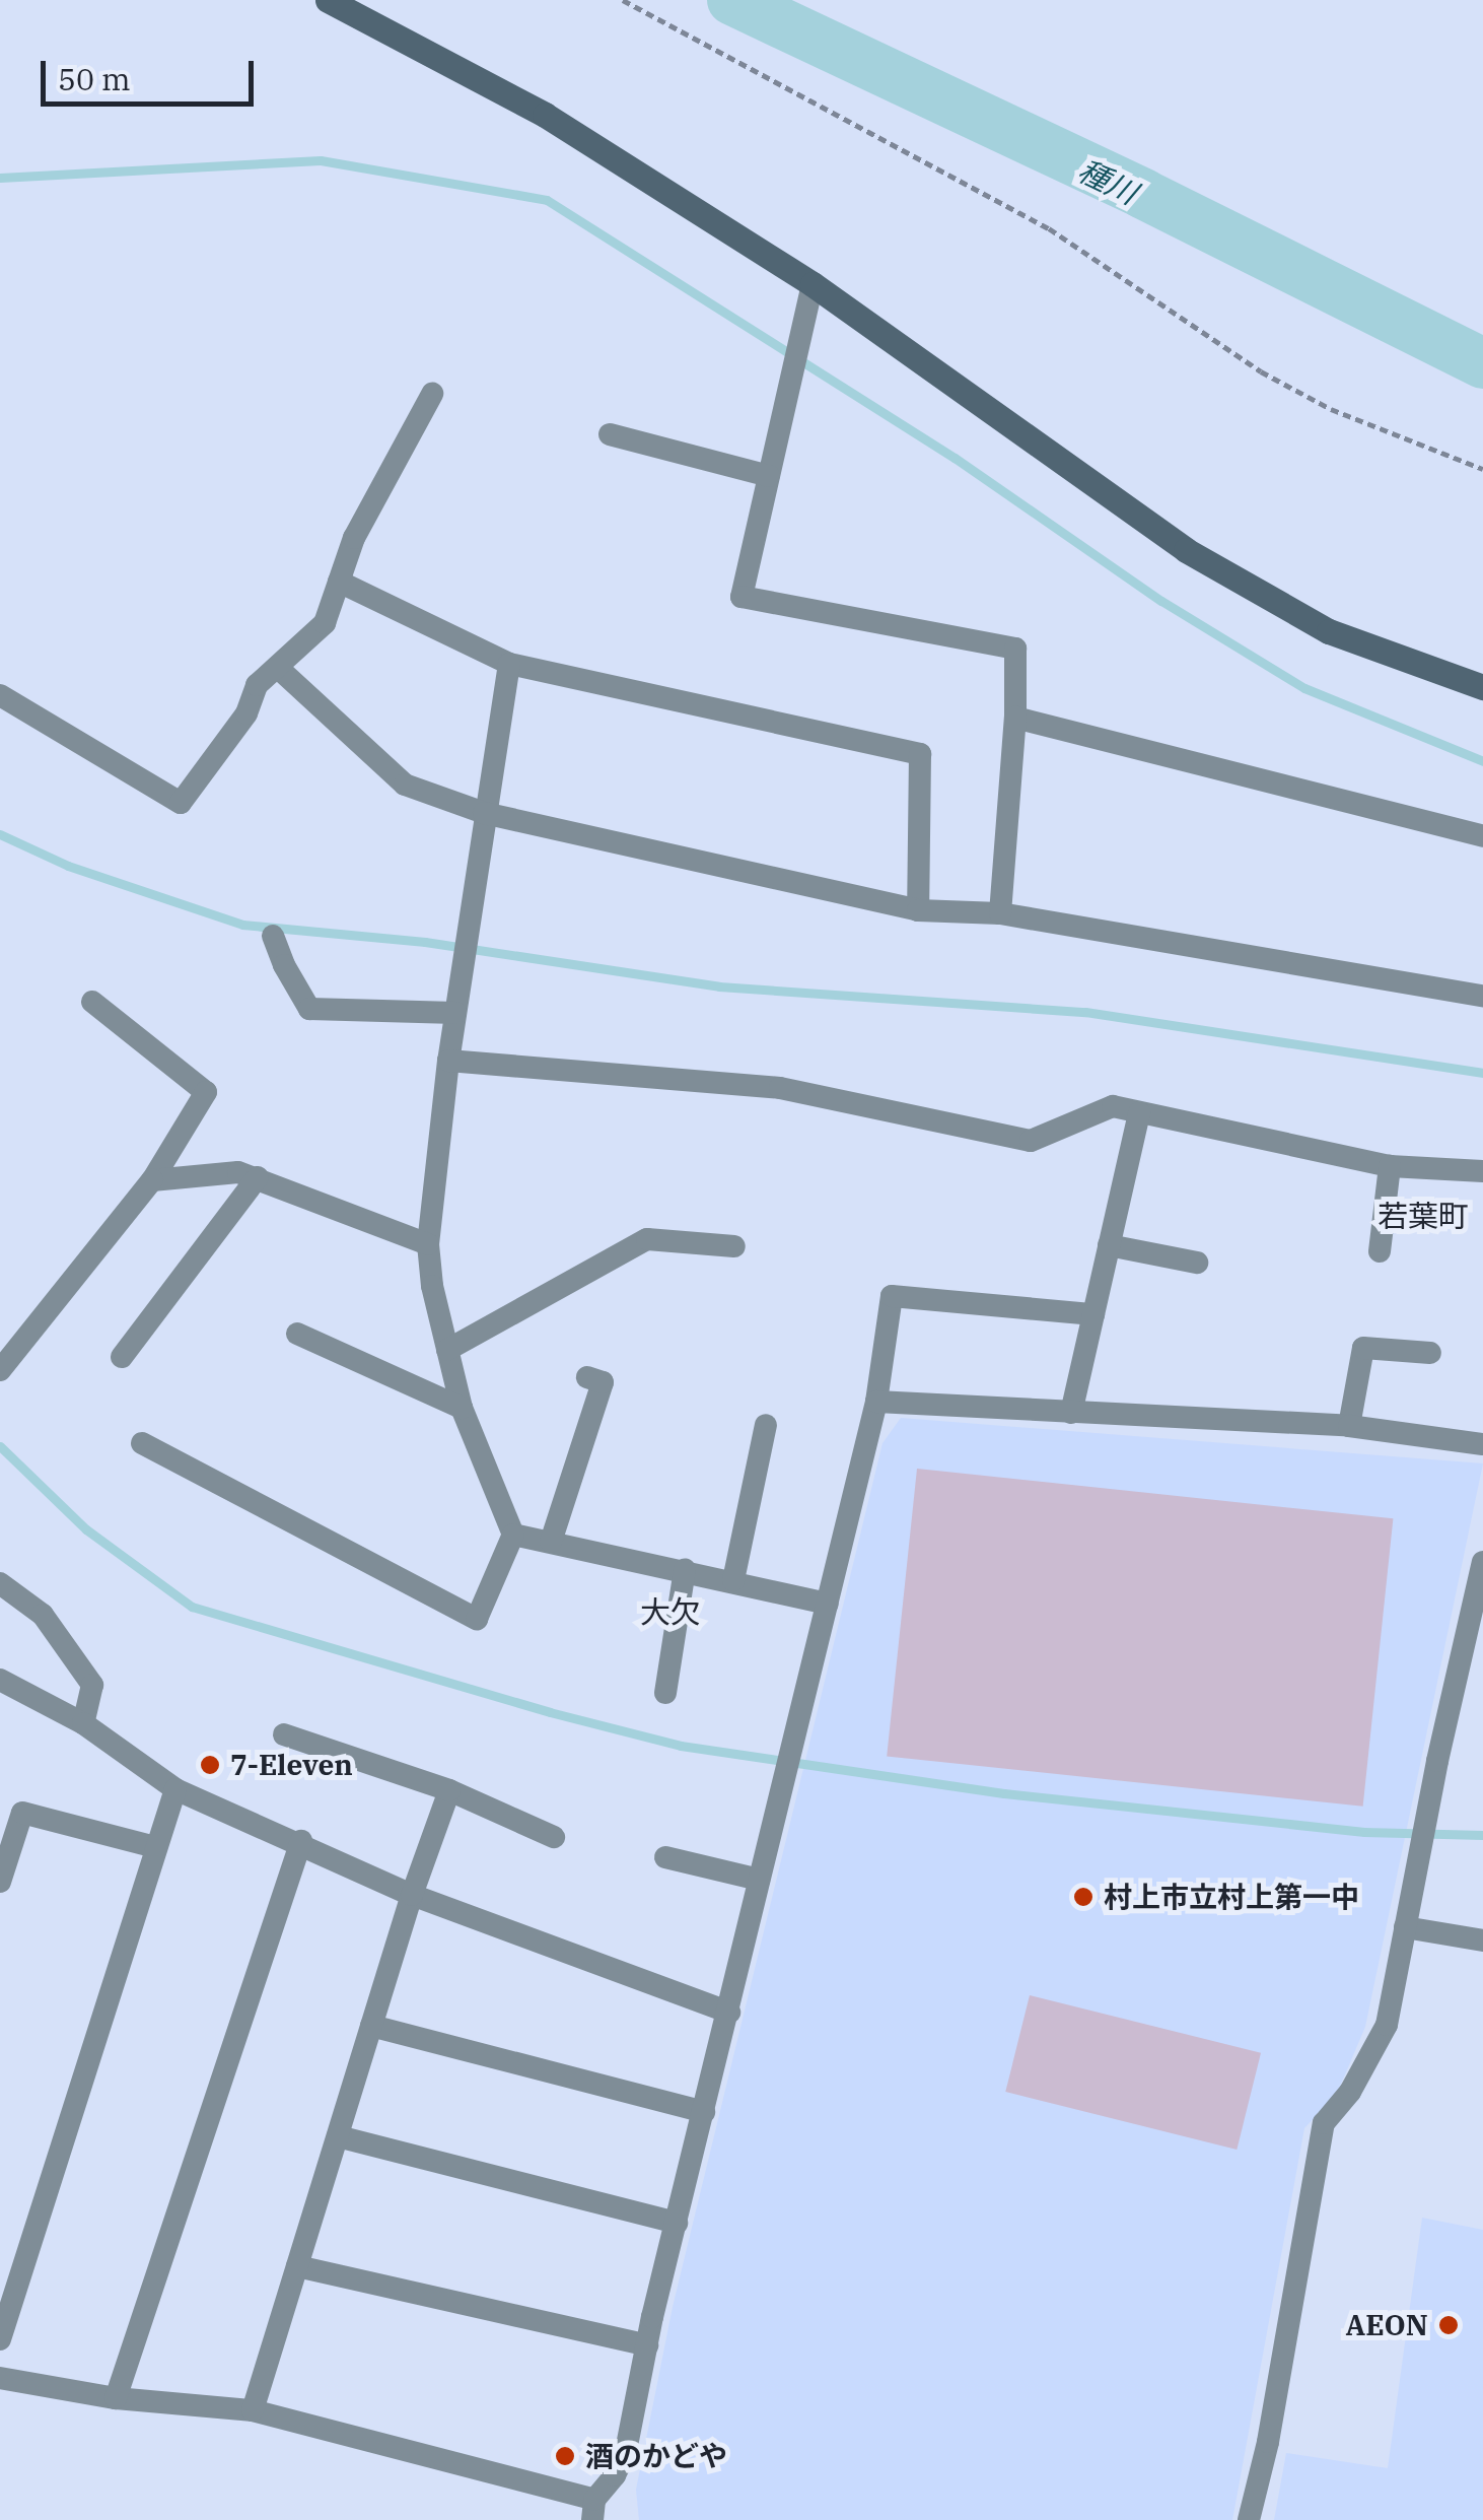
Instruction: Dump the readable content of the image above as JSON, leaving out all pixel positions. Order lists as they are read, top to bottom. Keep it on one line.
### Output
{"districts":["若葉町","大欠"],"water":["種川"],"places":["7-Eleven","村上市立村上第一中","AEON","酒のかどや"],"scale_bar":"50 m"}
